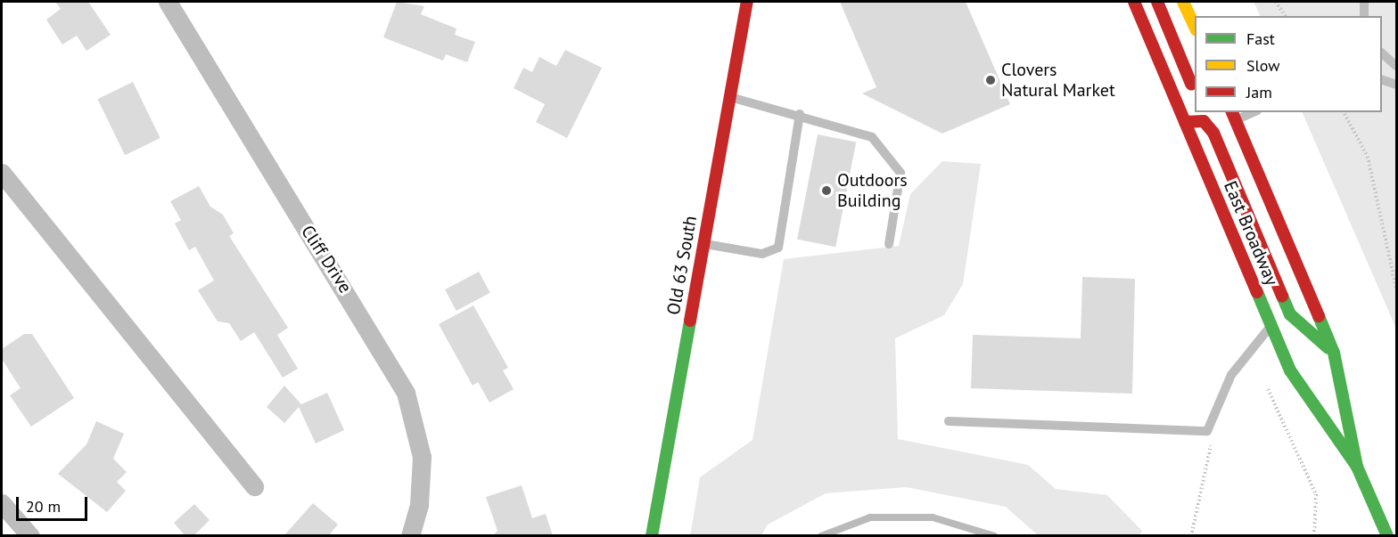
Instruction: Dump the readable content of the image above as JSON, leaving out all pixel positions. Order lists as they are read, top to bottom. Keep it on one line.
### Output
{"streets":{"main road":["East Broadway","Old 63 South"],"street":["Cliff Drive"]},"places":["Clovers Natural Market","Outdoors Building"],"legend":["Fast","Slow","Jam"],"scale_bar":"20 m"}
